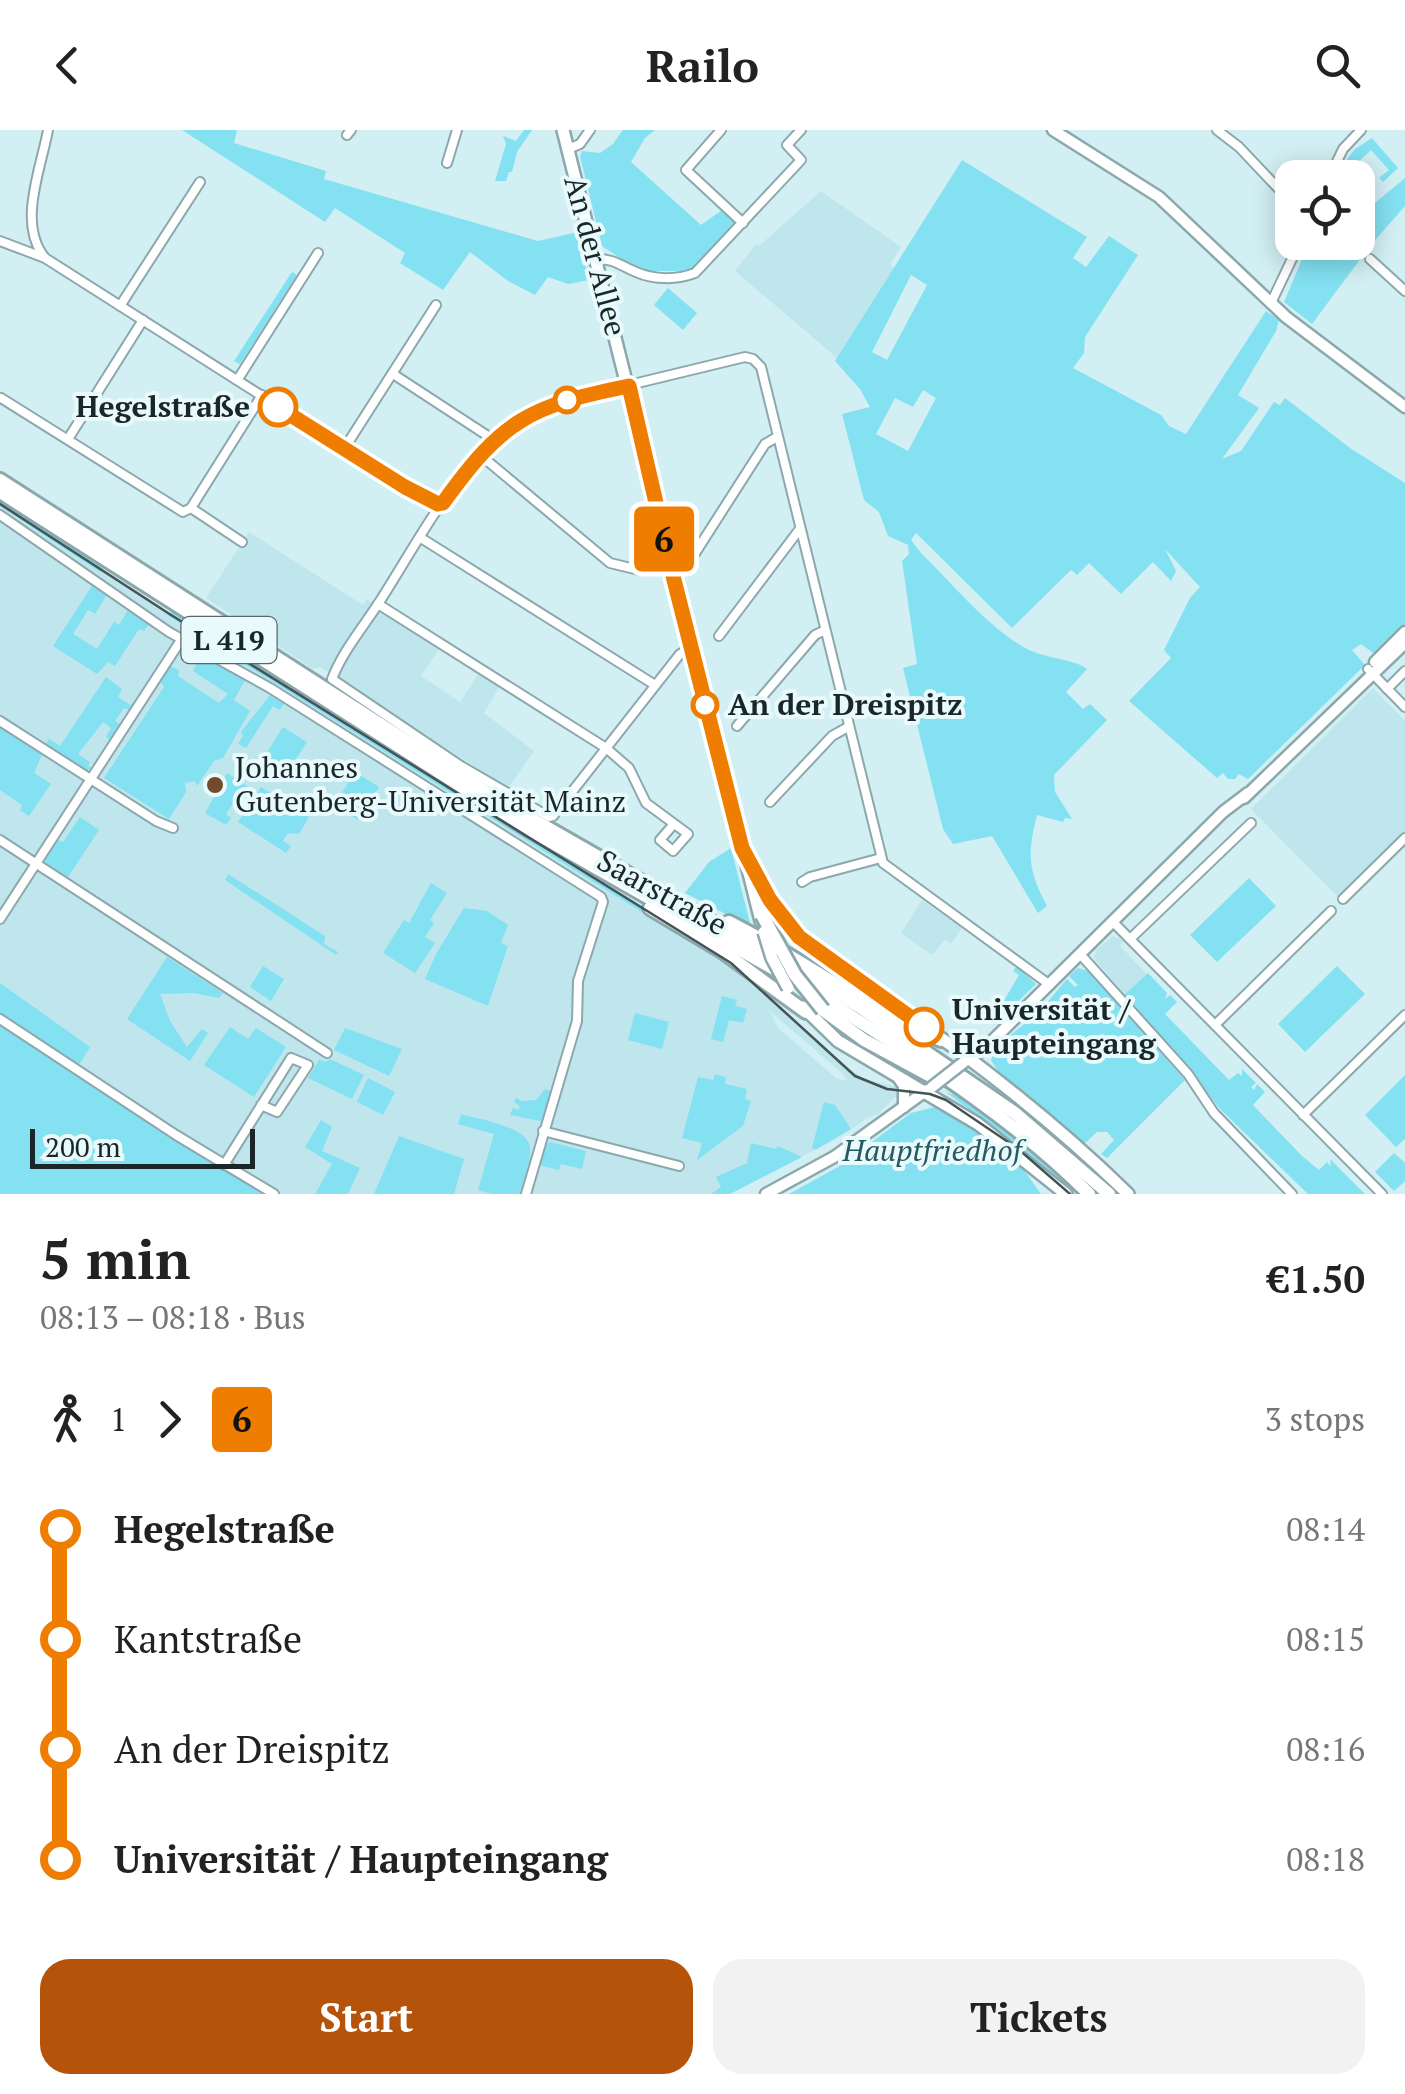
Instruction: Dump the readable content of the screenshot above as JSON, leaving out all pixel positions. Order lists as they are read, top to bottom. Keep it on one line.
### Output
{"streets":{"highway":["L 419","Saarstraße"],"main road":["An der Allee"]},"crossings":[["L 419","Saarstraße"]],"parks":["Hauptfriedhof"],"places":["Hegelstraße","An der Dreispitz","Johannes Gutenberg-Universität Mainz","Universität / Haupteingang"],"lines":["bus line 6"],"scale_bar":"200 m","page":{"header":"Railo","on_map":"6","scale":"200 m","heading":["5 min","08:13 – 08:18 · Bus","€1.50"],"legs":["1","6","3 stops"],"list":[{"name":"Hegelstraße","value":"08:14"},{"name":"Kantstraße","value":"08:15"},{"name":"An der Dreispitz","value":"08:16"},{"name":"Universität / Haupteingang","value":"08:18"}],"buttons":["Start","Tickets"]}}
